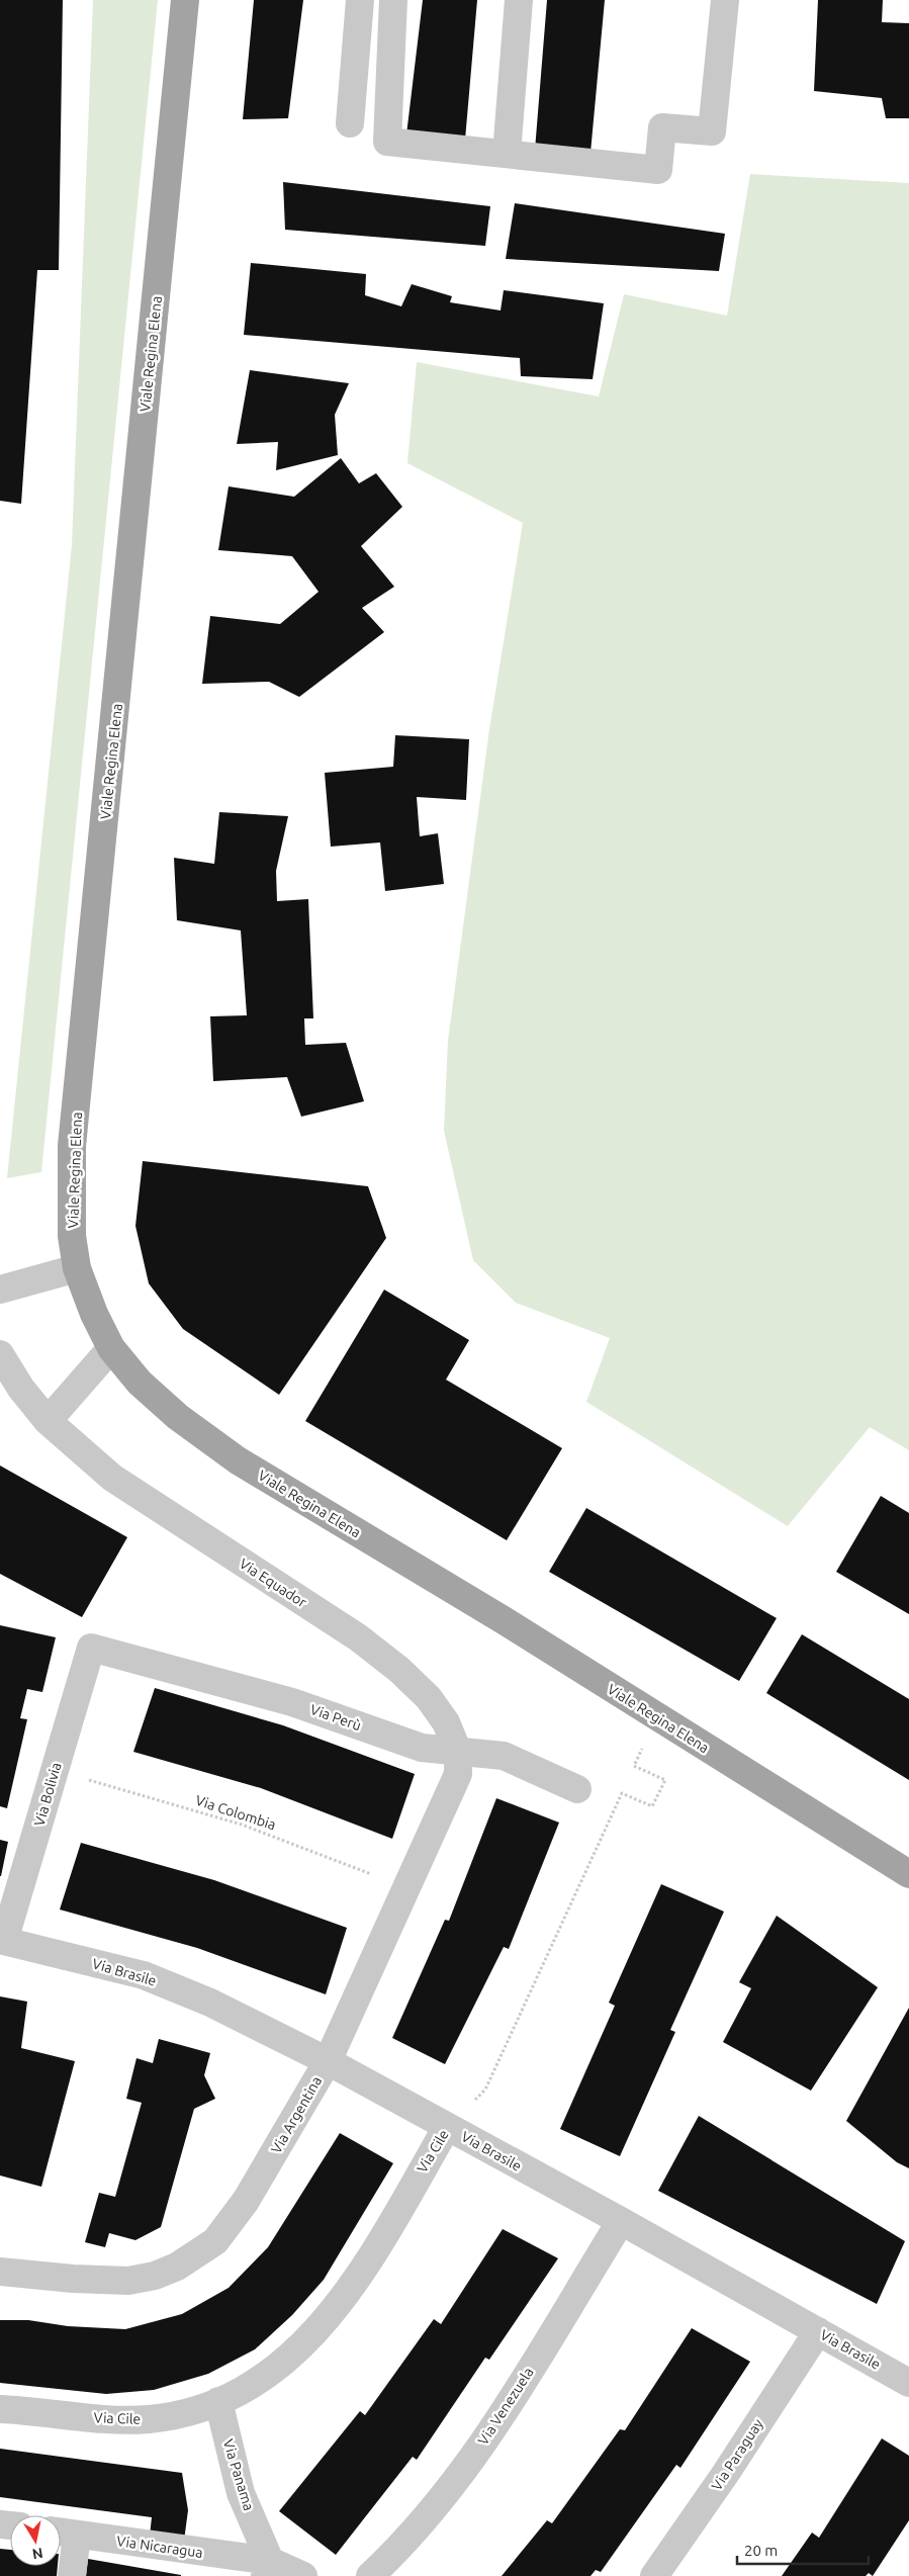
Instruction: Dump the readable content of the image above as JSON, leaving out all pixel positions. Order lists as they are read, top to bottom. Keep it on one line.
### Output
{"streets":{"main road":["Viale Regina Elena"],"street":["Via Equador","Via Perù","Via Bolivia","Via Brasile","Via Argentina","Via Cile","Via Venezuela","Via Paraguay","Via Panama","Via Nicaragua"],"path":["Via Colombia"]},"crossings":[["Via Equador","Via Perù"],["Via Equador","Via Argentina"],["Via Perù","Via Bolivia"],["Via Perù","Via Argentina"],["Via Bolivia","Via Colombia"],["Via Bolivia","Via Brasile"],["Via Colombia","Via Argentina"],["Via Brasile","Via Argentina"],["Via Brasile","Via Cile"],["Via Brasile","Via Venezuela"],["Via Brasile","Via Paraguay"],["Via Cile","Via Panama"],["Via Panama","Via Nicaragua"]],"scale_bar":"20 m","north":"bottom"}
